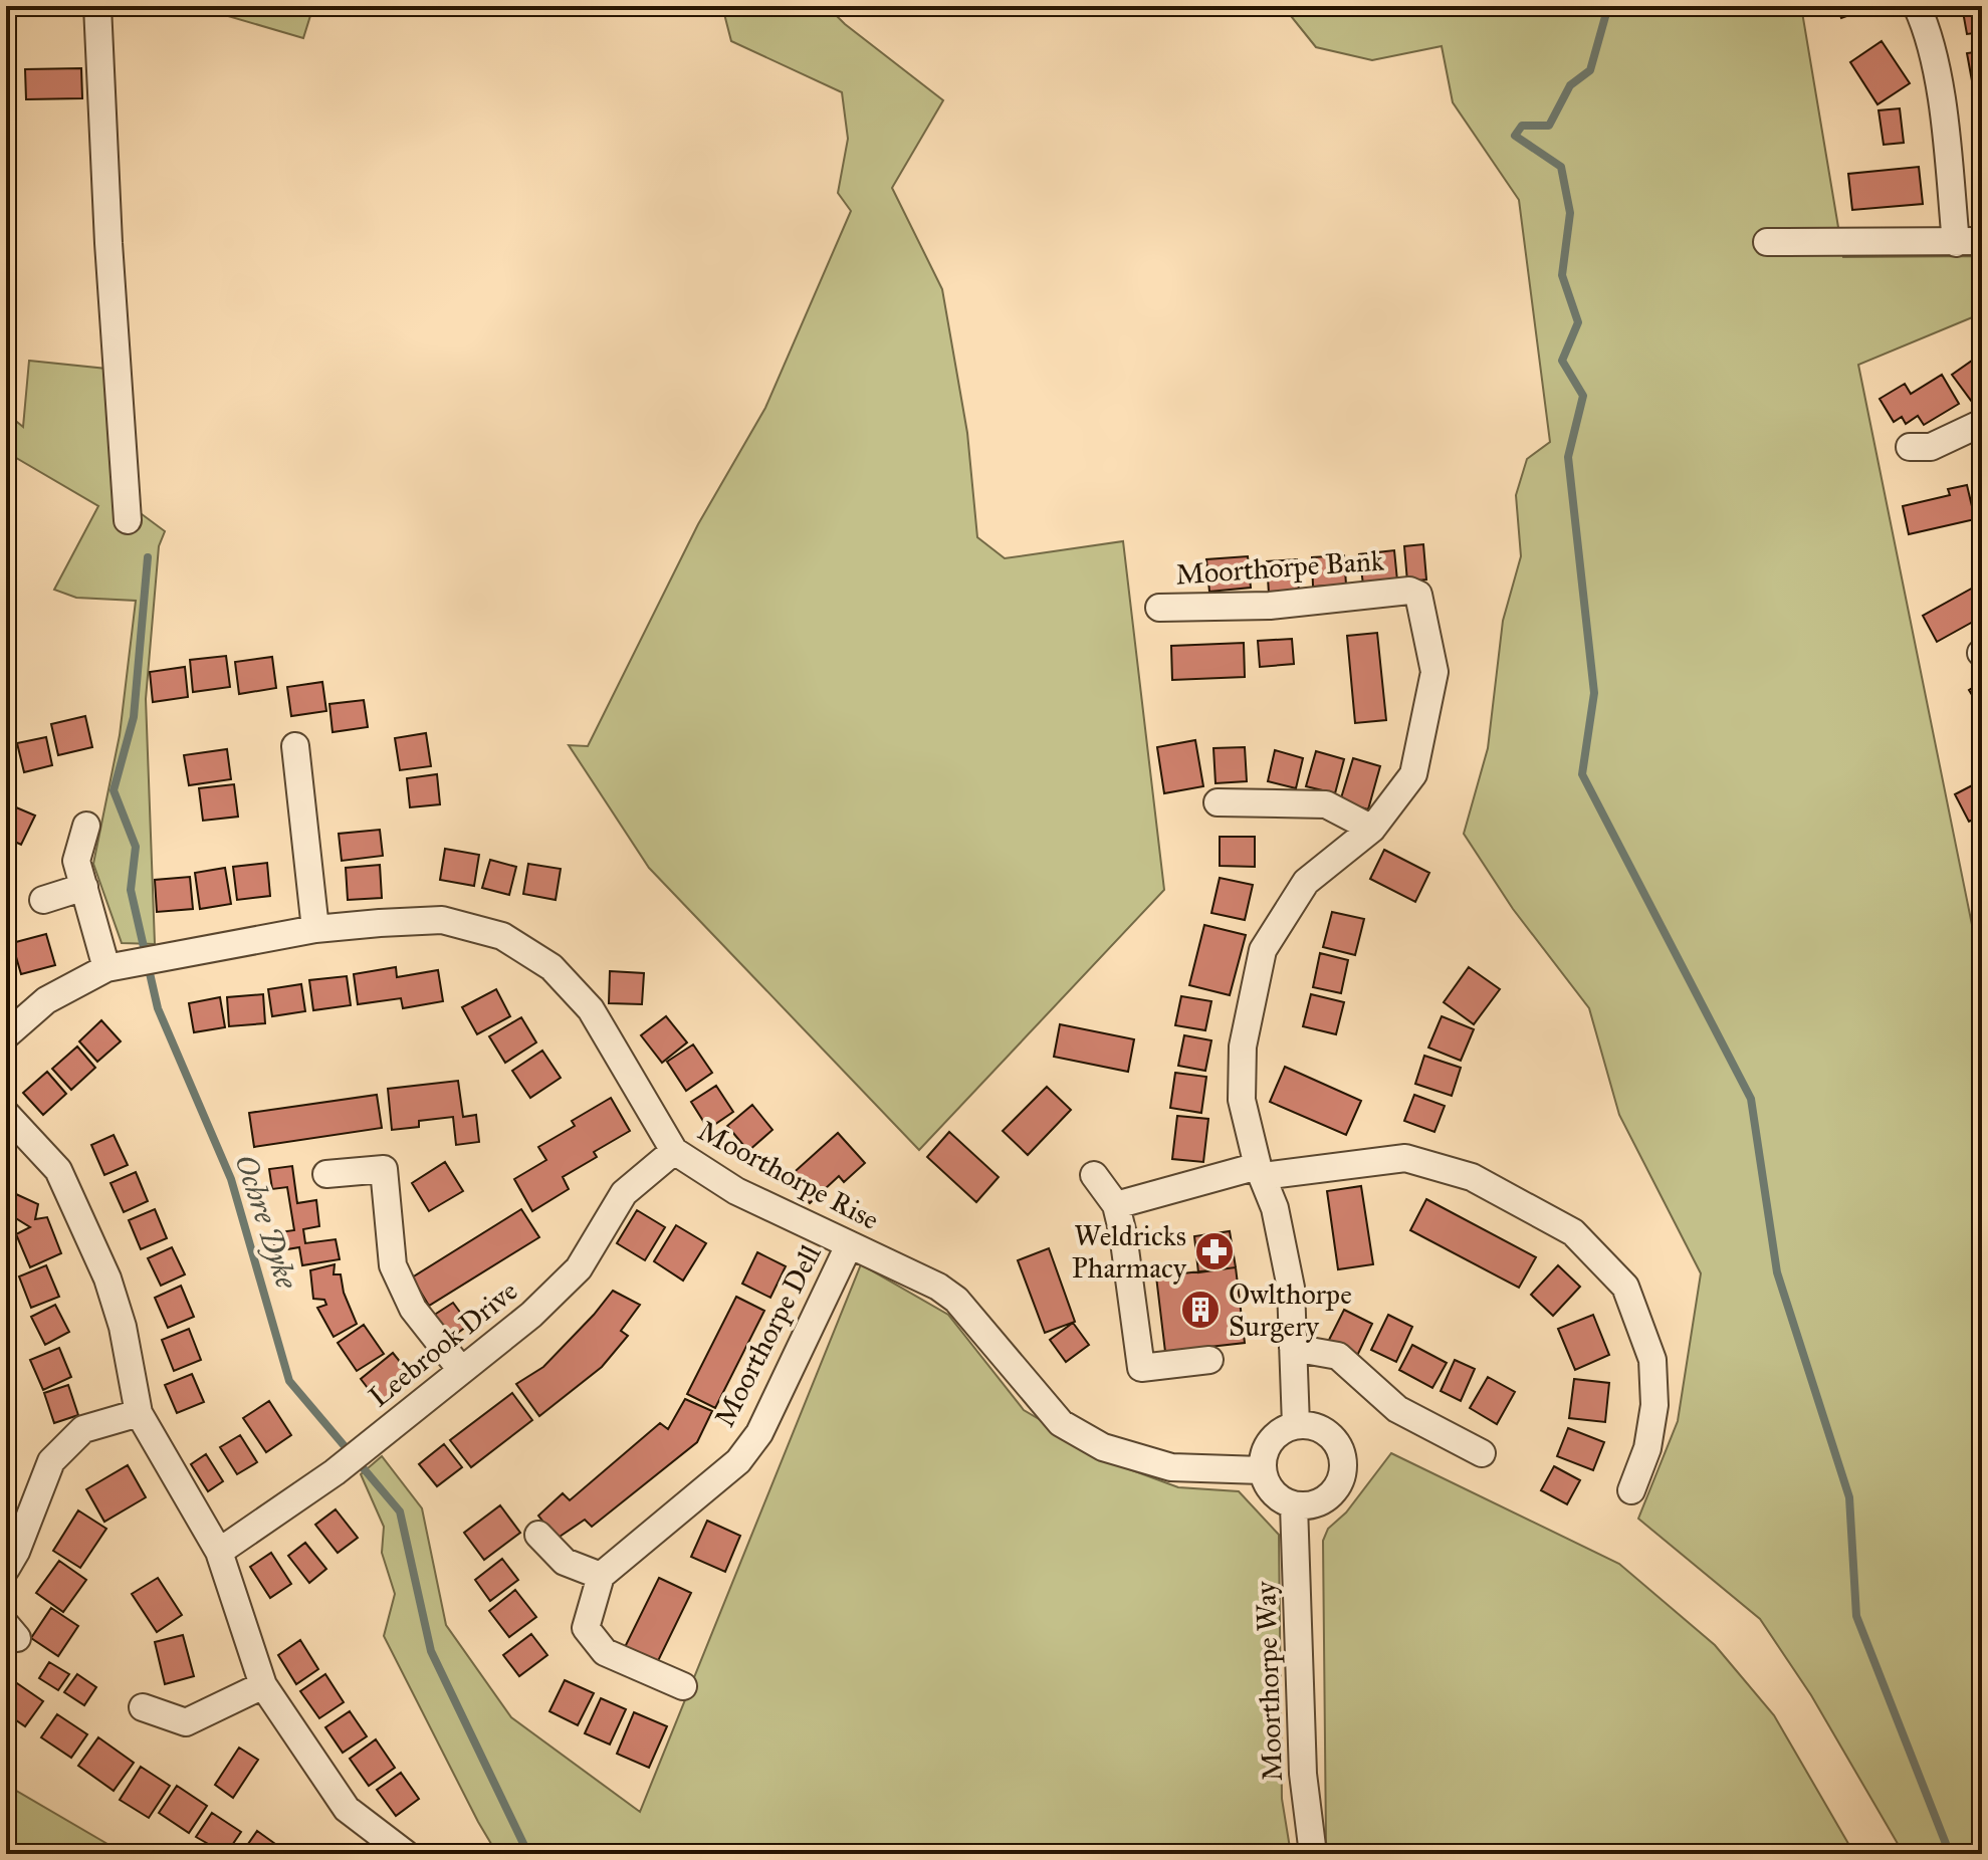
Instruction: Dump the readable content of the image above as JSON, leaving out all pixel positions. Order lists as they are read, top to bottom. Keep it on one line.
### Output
{"streets":{"street":["Moorthorpe Bank","Moorthorpe Rise","Moorthorpe Dell","Leebrook Drive","Moorthorpe Way"]},"crossings":[["Moorthorpe Bank","Moorthorpe Rise"],["Moorthorpe Bank","Moorthorpe Way"],["Moorthorpe Rise","Moorthorpe Dell"],["Moorthorpe Rise","Leebrook Drive"],["Moorthorpe Rise","Moorthorpe Way"]],"water":["Ochre Dyke"],"places":{"pharmacy":["Weldricks Pharmacy"],"building":["Owlthorpe Surgery"]}}
